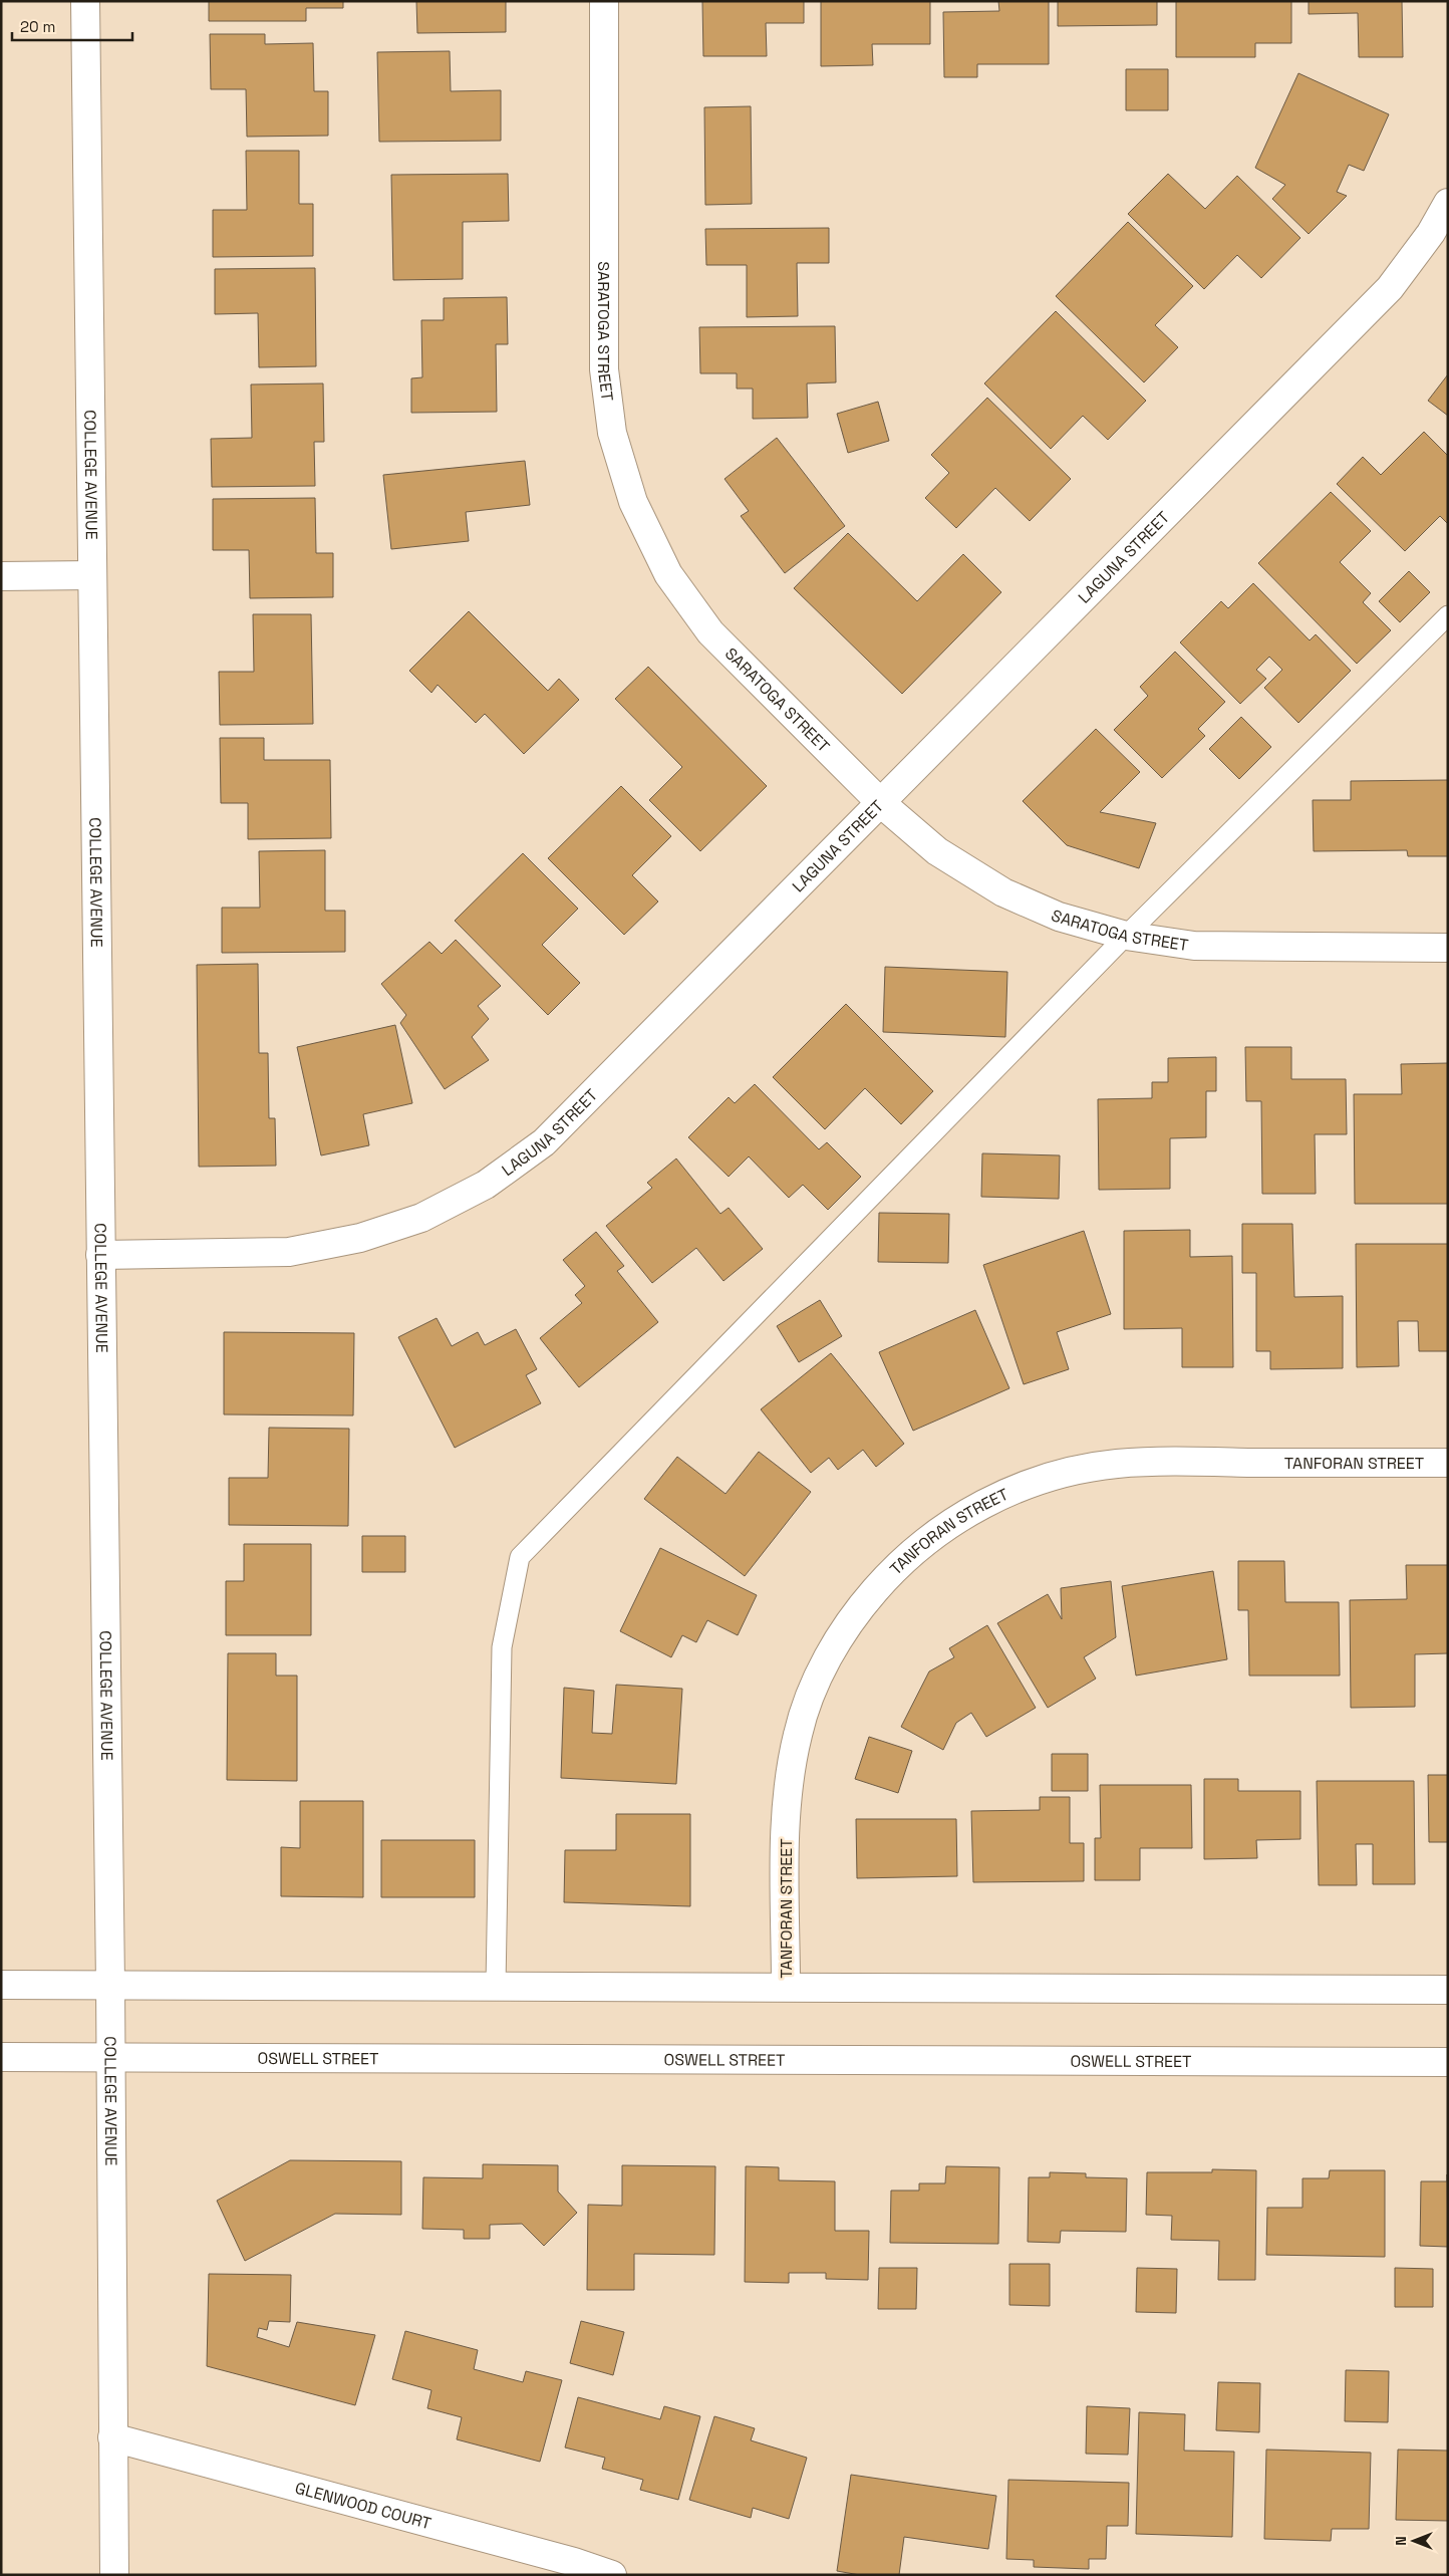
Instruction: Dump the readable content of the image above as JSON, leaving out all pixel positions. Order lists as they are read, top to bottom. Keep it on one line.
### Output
{"streets":{"street":["SARATOGA STREET","COLLEGE AVENUE","LAGUNA STREET","TANFORAN STREET","OSWELL STREET","GLENWOOD COURT"]},"crossings":[["SARATOGA STREET","LAGUNA STREET"],["COLLEGE AVENUE","LAGUNA STREET"],["COLLEGE AVENUE","OSWELL STREET"],["COLLEGE AVENUE","GLENWOOD COURT"]],"scale_bar":"20 m","north":"left"}
